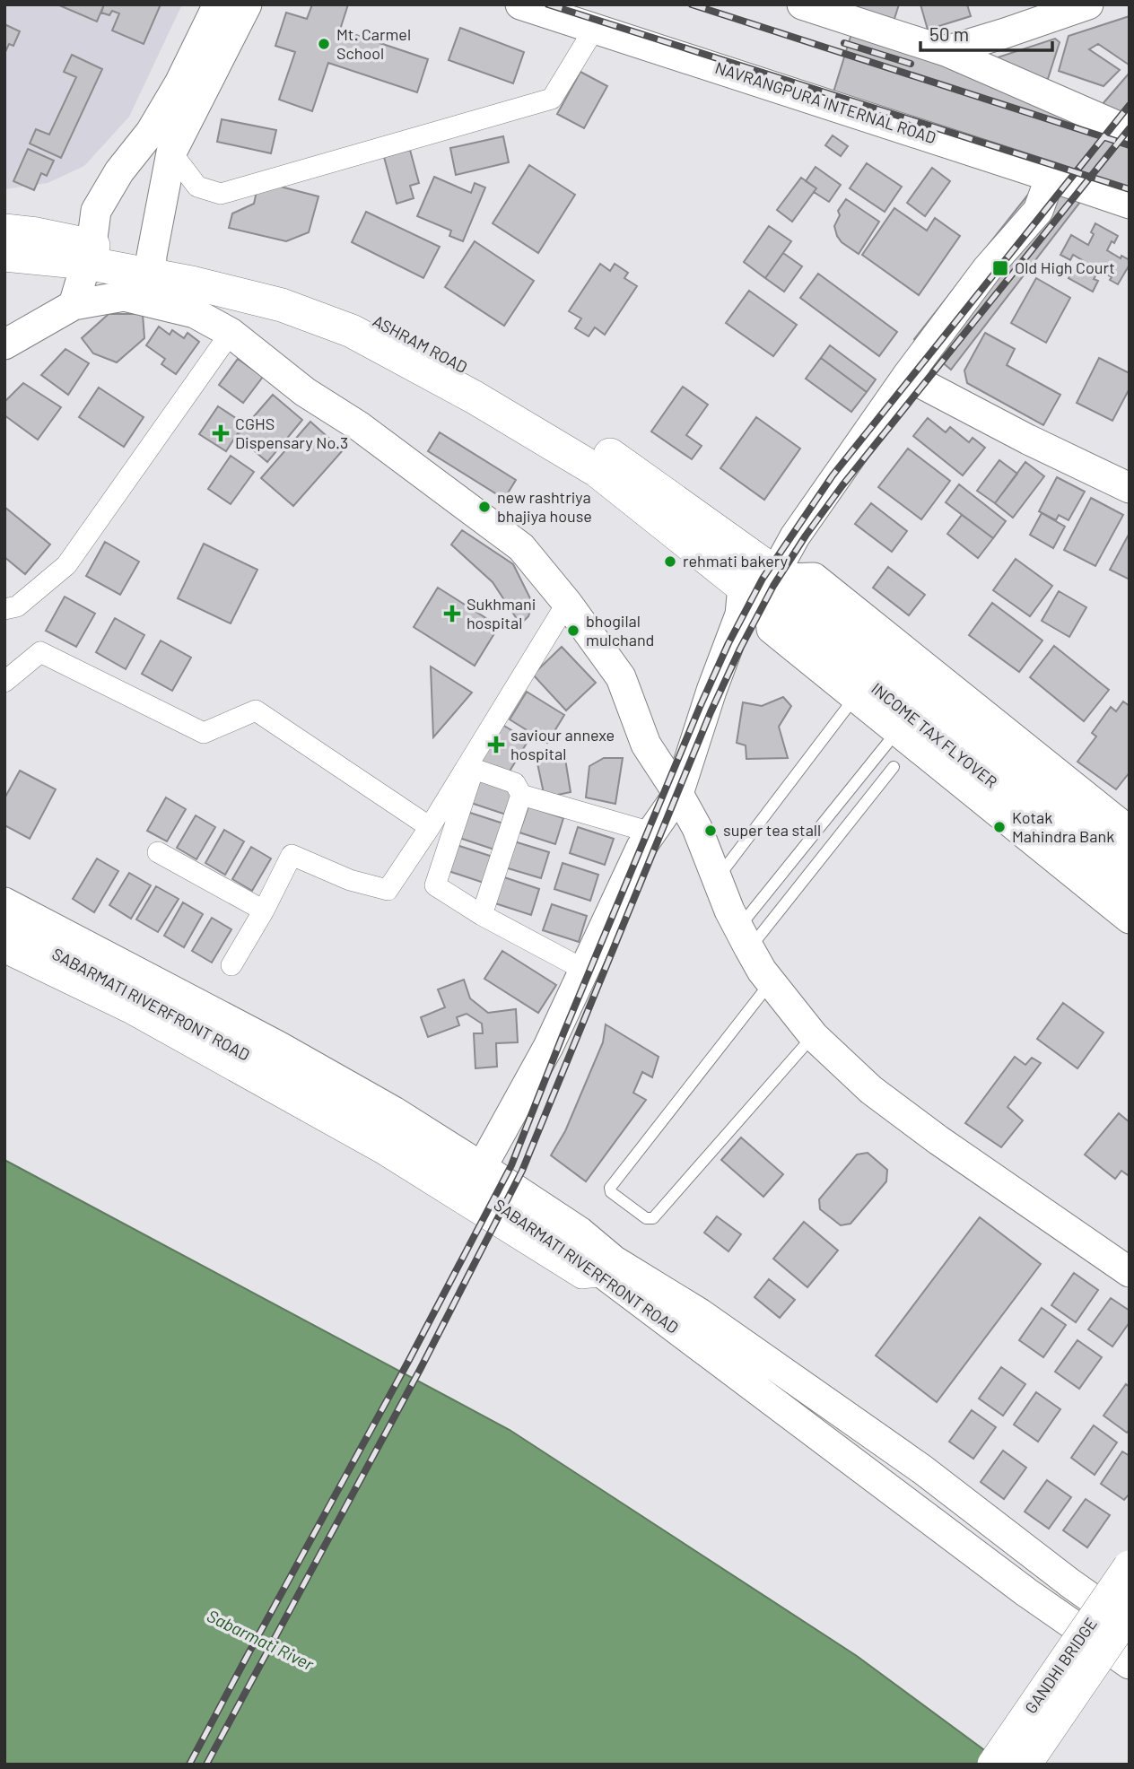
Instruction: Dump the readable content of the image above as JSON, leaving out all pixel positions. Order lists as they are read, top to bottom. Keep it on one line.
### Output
{"streets":{"main road":["NAVRANGPURA INTERNAL ROAD","ASHRAM ROAD","INCOME TAX FLYOVER","SABARMATI RIVERFRONT ROAD","GANDHI BRIDGE"]},"crossings":[["ASHRAM ROAD","INCOME TAX FLYOVER"]],"water":["Sabarmati River"],"places":{"other":["Mt. Carmel School","new rashtriya bhajiya house","rehmati bakery","bhogilal mulchand","Kotak Mahindra Bank","super tea stall"],"transit":["Old High Court"],"health":["CGHS Dispensary No.3","Sukhmani hospital","saviour annexe hospital"]},"scale_bar":"50 m"}
